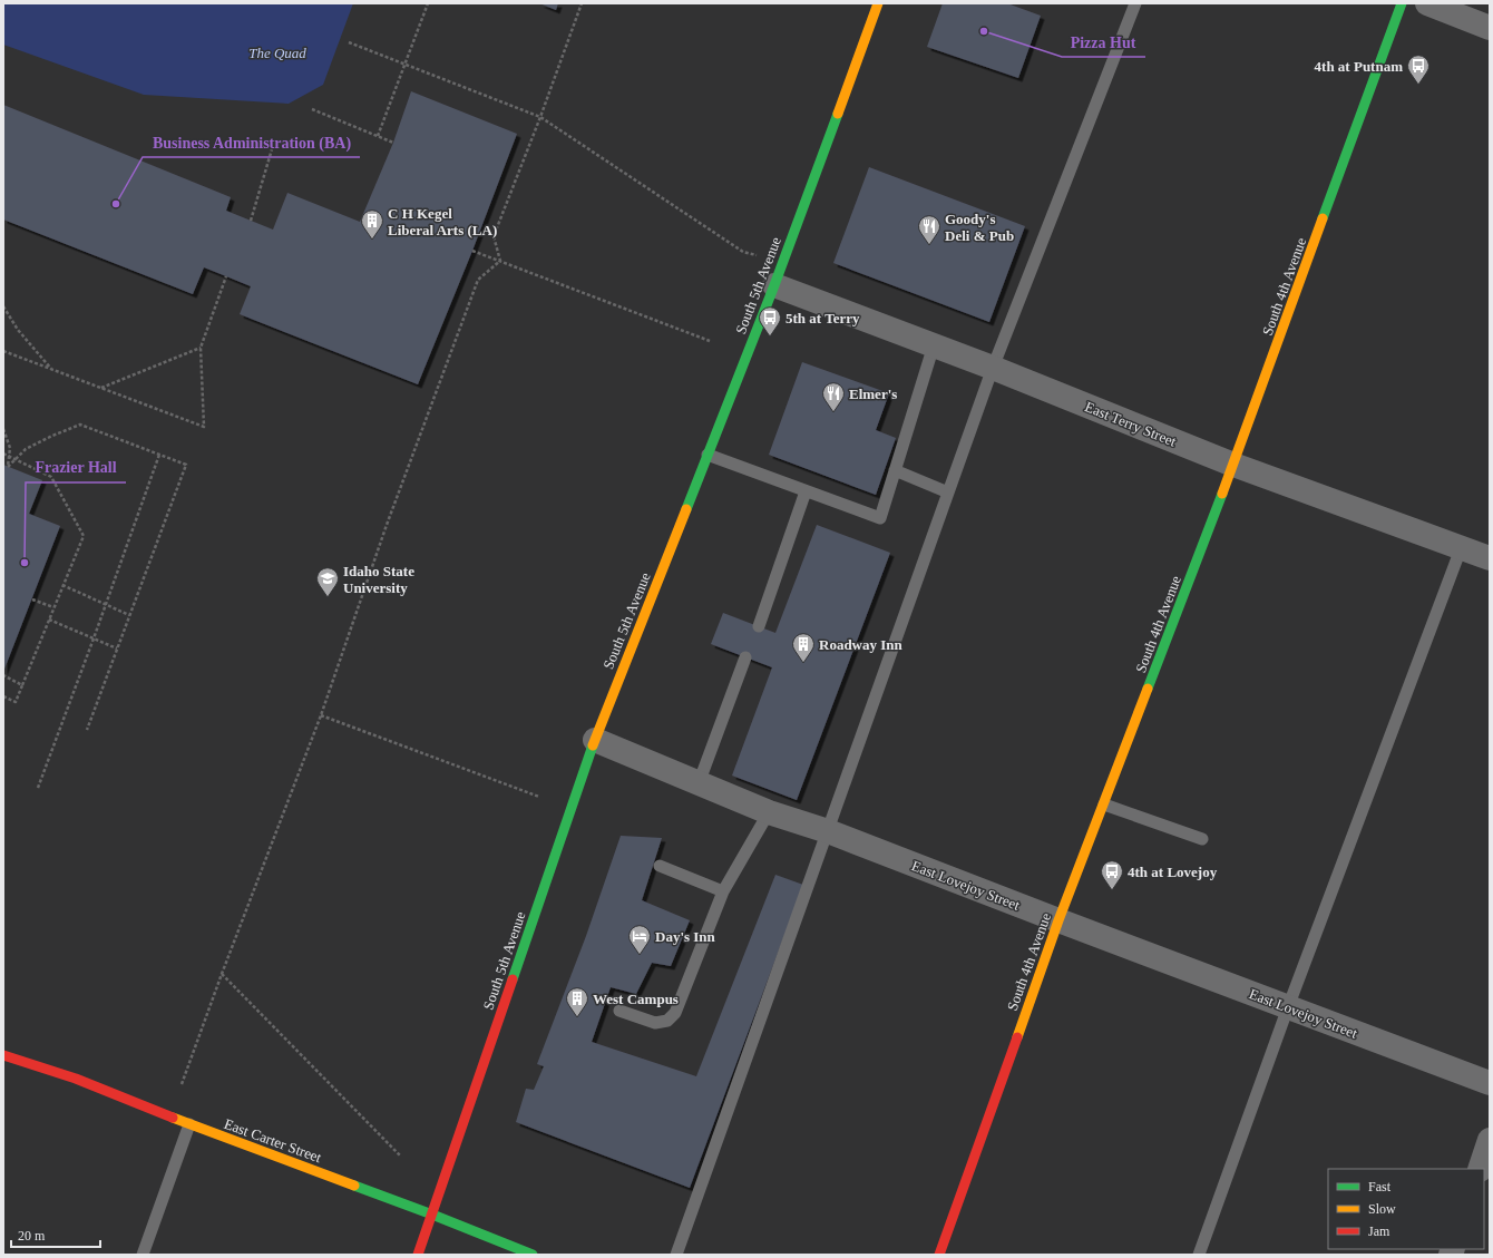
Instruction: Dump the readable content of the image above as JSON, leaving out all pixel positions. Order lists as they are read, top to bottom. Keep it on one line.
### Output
{"streets":{"main road":["South 5th Avenue","South 4th Avenue","East Carter Street"],"street":["East Terry Street","East Lovejoy Street"]},"crossings":[["South 5th Avenue","East Terry Street"],["South 5th Avenue","East Lovejoy Street"],["South 5th Avenue","East Carter Street"],["South 4th Avenue","East Terry Street"],["South 4th Avenue","East Lovejoy Street"]],"parks":["The Quad"],"places":{"other":["Pizza Hut","Business Administration (BA)","Frazier Hall"],"bus stop":["4th at Putnam","5th at Terry","4th at Lovejoy"],"building":["C H Kegel Liberal Arts (LA)","Roadway Inn","West Campus"],"restaurant":["Goody's Deli & Pub","Elmer's"],"school or university":["Idaho State University"],"hotel":["Day's Inn"]},"legend":["Fast","Slow","Jam"],"scale_bar":"20 m"}
